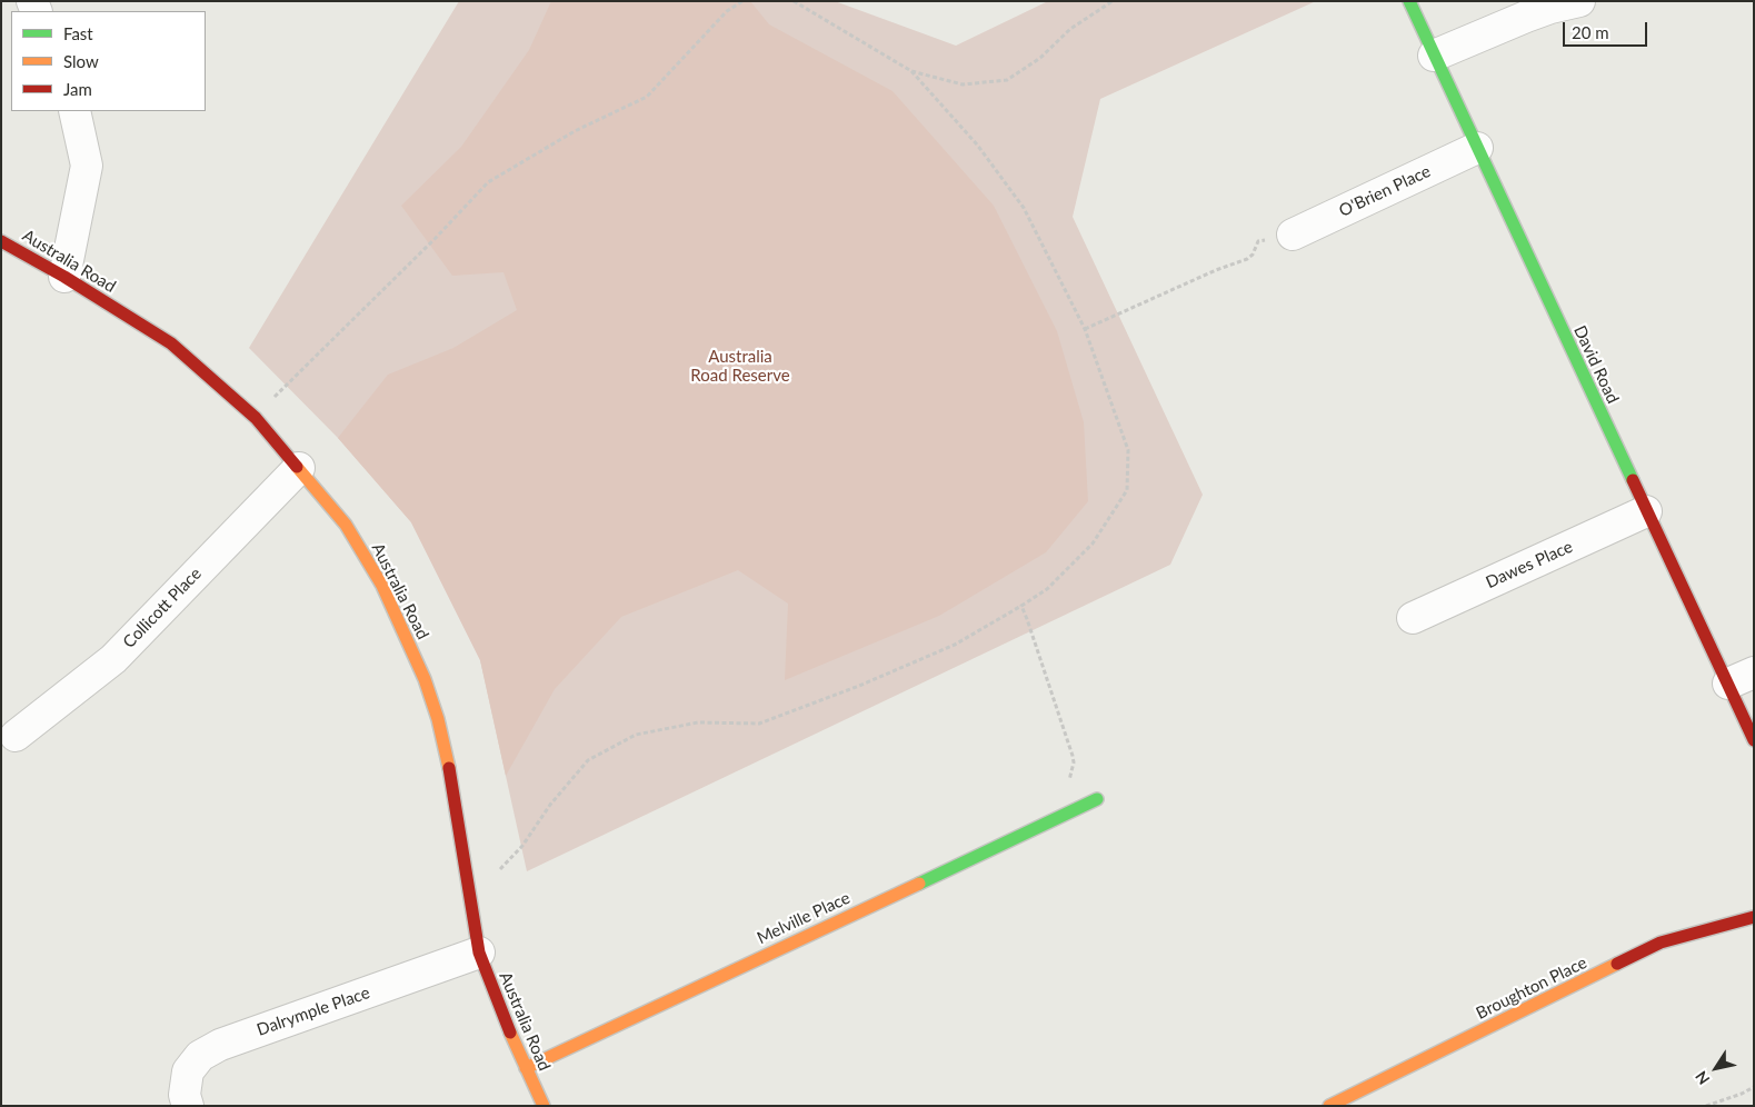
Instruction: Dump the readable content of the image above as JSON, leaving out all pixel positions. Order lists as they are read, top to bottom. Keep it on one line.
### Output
{"streets":{"street":["O'Brien Place","Australia Road","David Road","Dawes Place","Collicott Place","Melville Place","Broughton Place","Dalrymple Place"]},"crossings":[["O'Brien Place","David Road"],["Australia Road","Collicott Place"],["Australia Road","Melville Place"],["Australia Road","Dalrymple Place"],["David Road","Dawes Place"]],"parks":["Australia Road Reserve"],"legend":["Fast","Slow","Jam"],"scale_bar":"20 m","north":"bottom left"}
